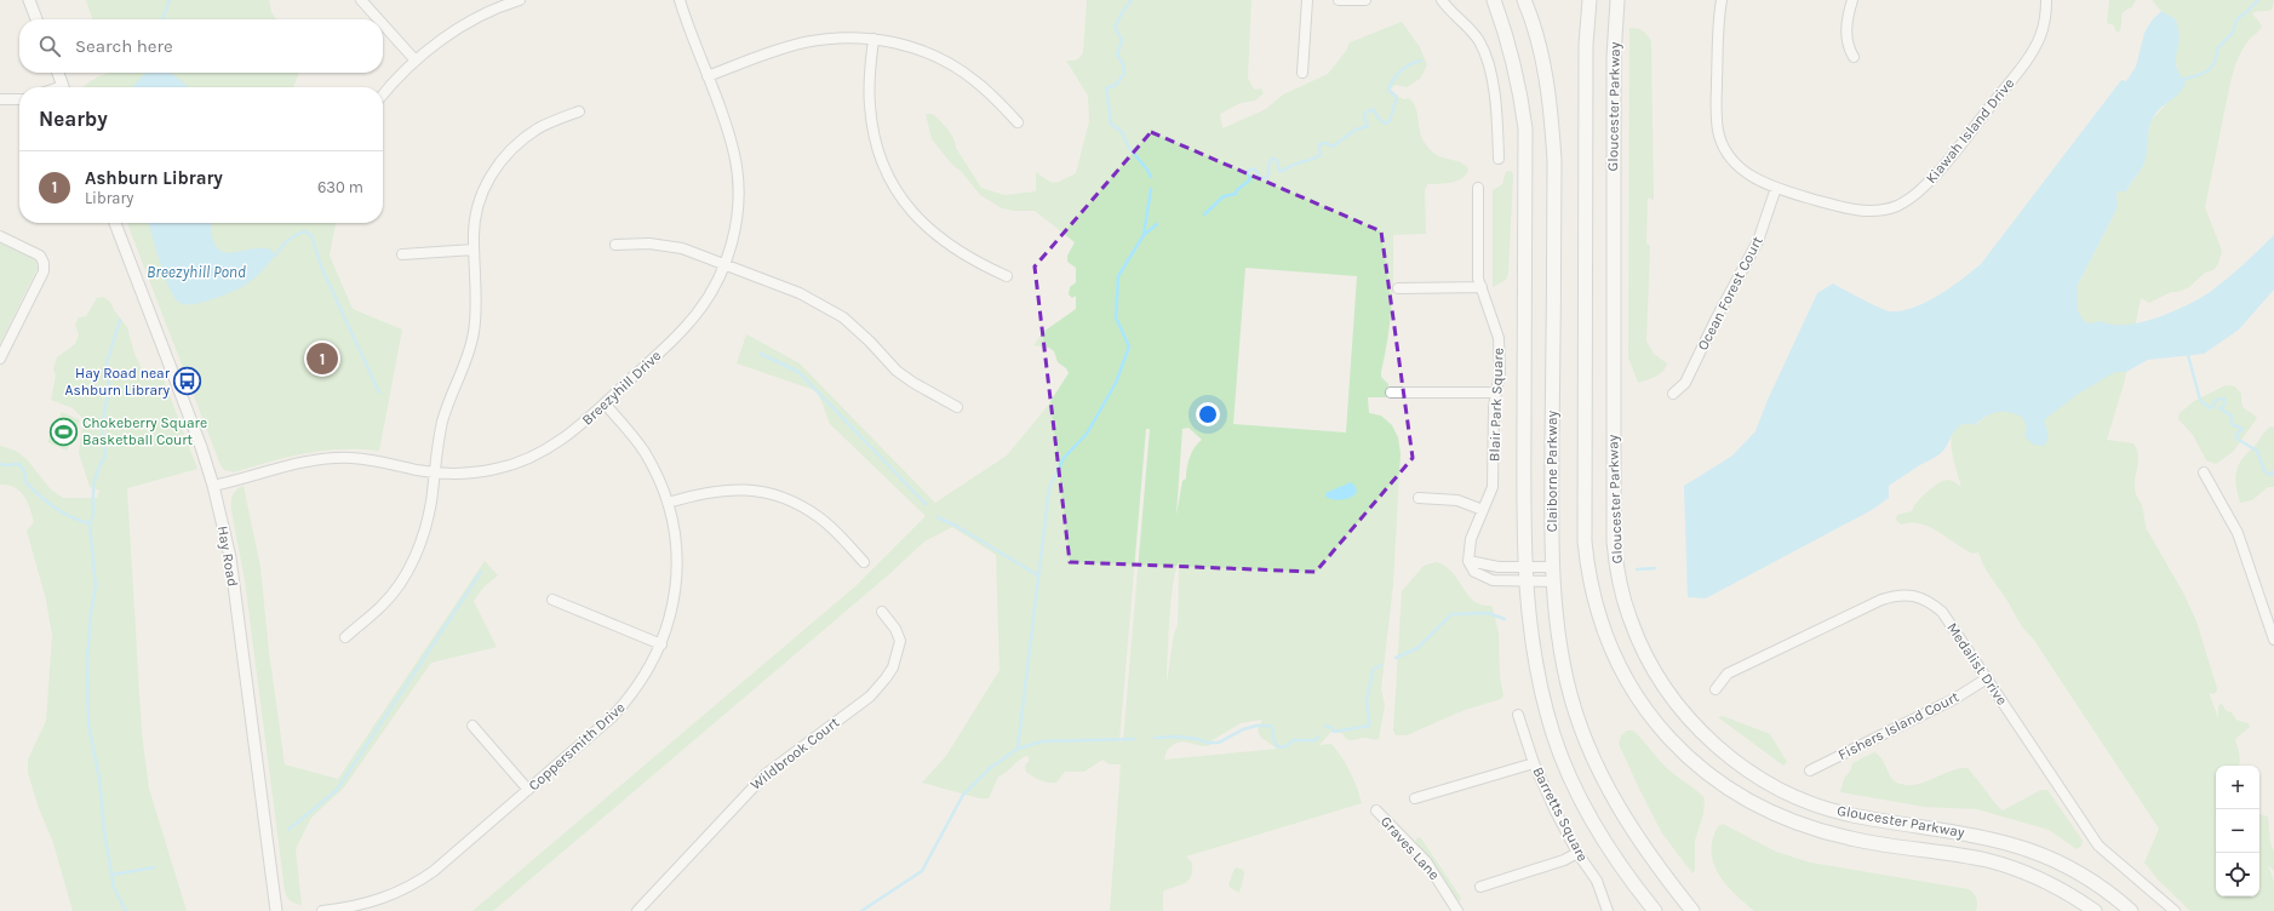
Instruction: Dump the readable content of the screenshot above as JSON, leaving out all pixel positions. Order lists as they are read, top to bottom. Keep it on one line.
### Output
{"streets":{"main road":["Gloucester Parkway","Claiborne Parkway"],"street":["Kiawah Island Drive","Ocean Forest Court","Breezyhill Drive","Blair Park Square","Hay Road","Medalist Drive","Fishers Island Court","Coppersmith Drive","Wildbrook Court","Barretts Square","Graves Lane"]},"crossings":[["Kiawah Island Drive","Ocean Forest Court"],["Breezyhill Drive","Hay Road"],["Breezyhill Drive","Coppersmith Drive"],["Blair Park Square","Claiborne Parkway"],["Medalist Drive","Fishers Island Court"]],"water":["Breezyhill Pond"],"places":{"bus stop":["Hay Road near Ashburn Library"],"sports":["Chokeberry Square Basketball Court"]},"page":{"search":"Search here","heading":"Nearby","list":[{"mark":"1","name":"Ashburn Library","note":"Library","value":"630 m"}],"pins":"1","map_buttons":["+","−"]}}
